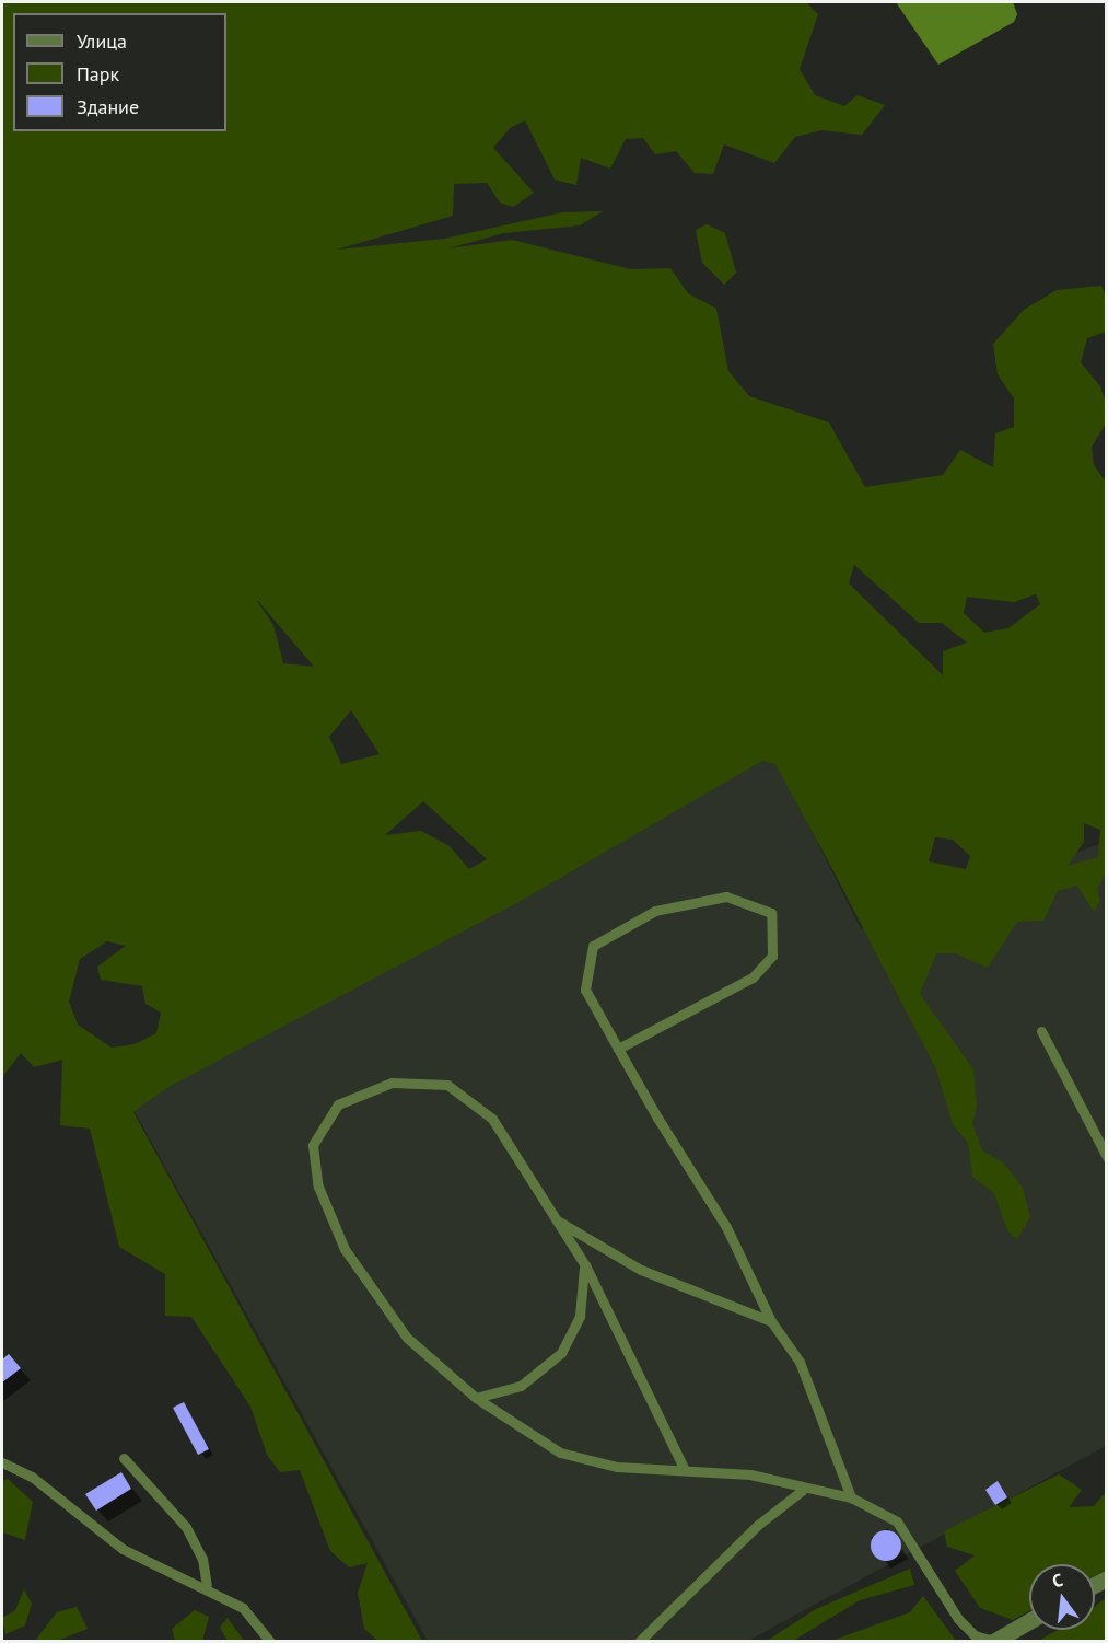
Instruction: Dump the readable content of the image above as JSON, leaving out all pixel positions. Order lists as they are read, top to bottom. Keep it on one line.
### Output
{"legend":["Улица","Парк","Здание"],"north":"top"}
